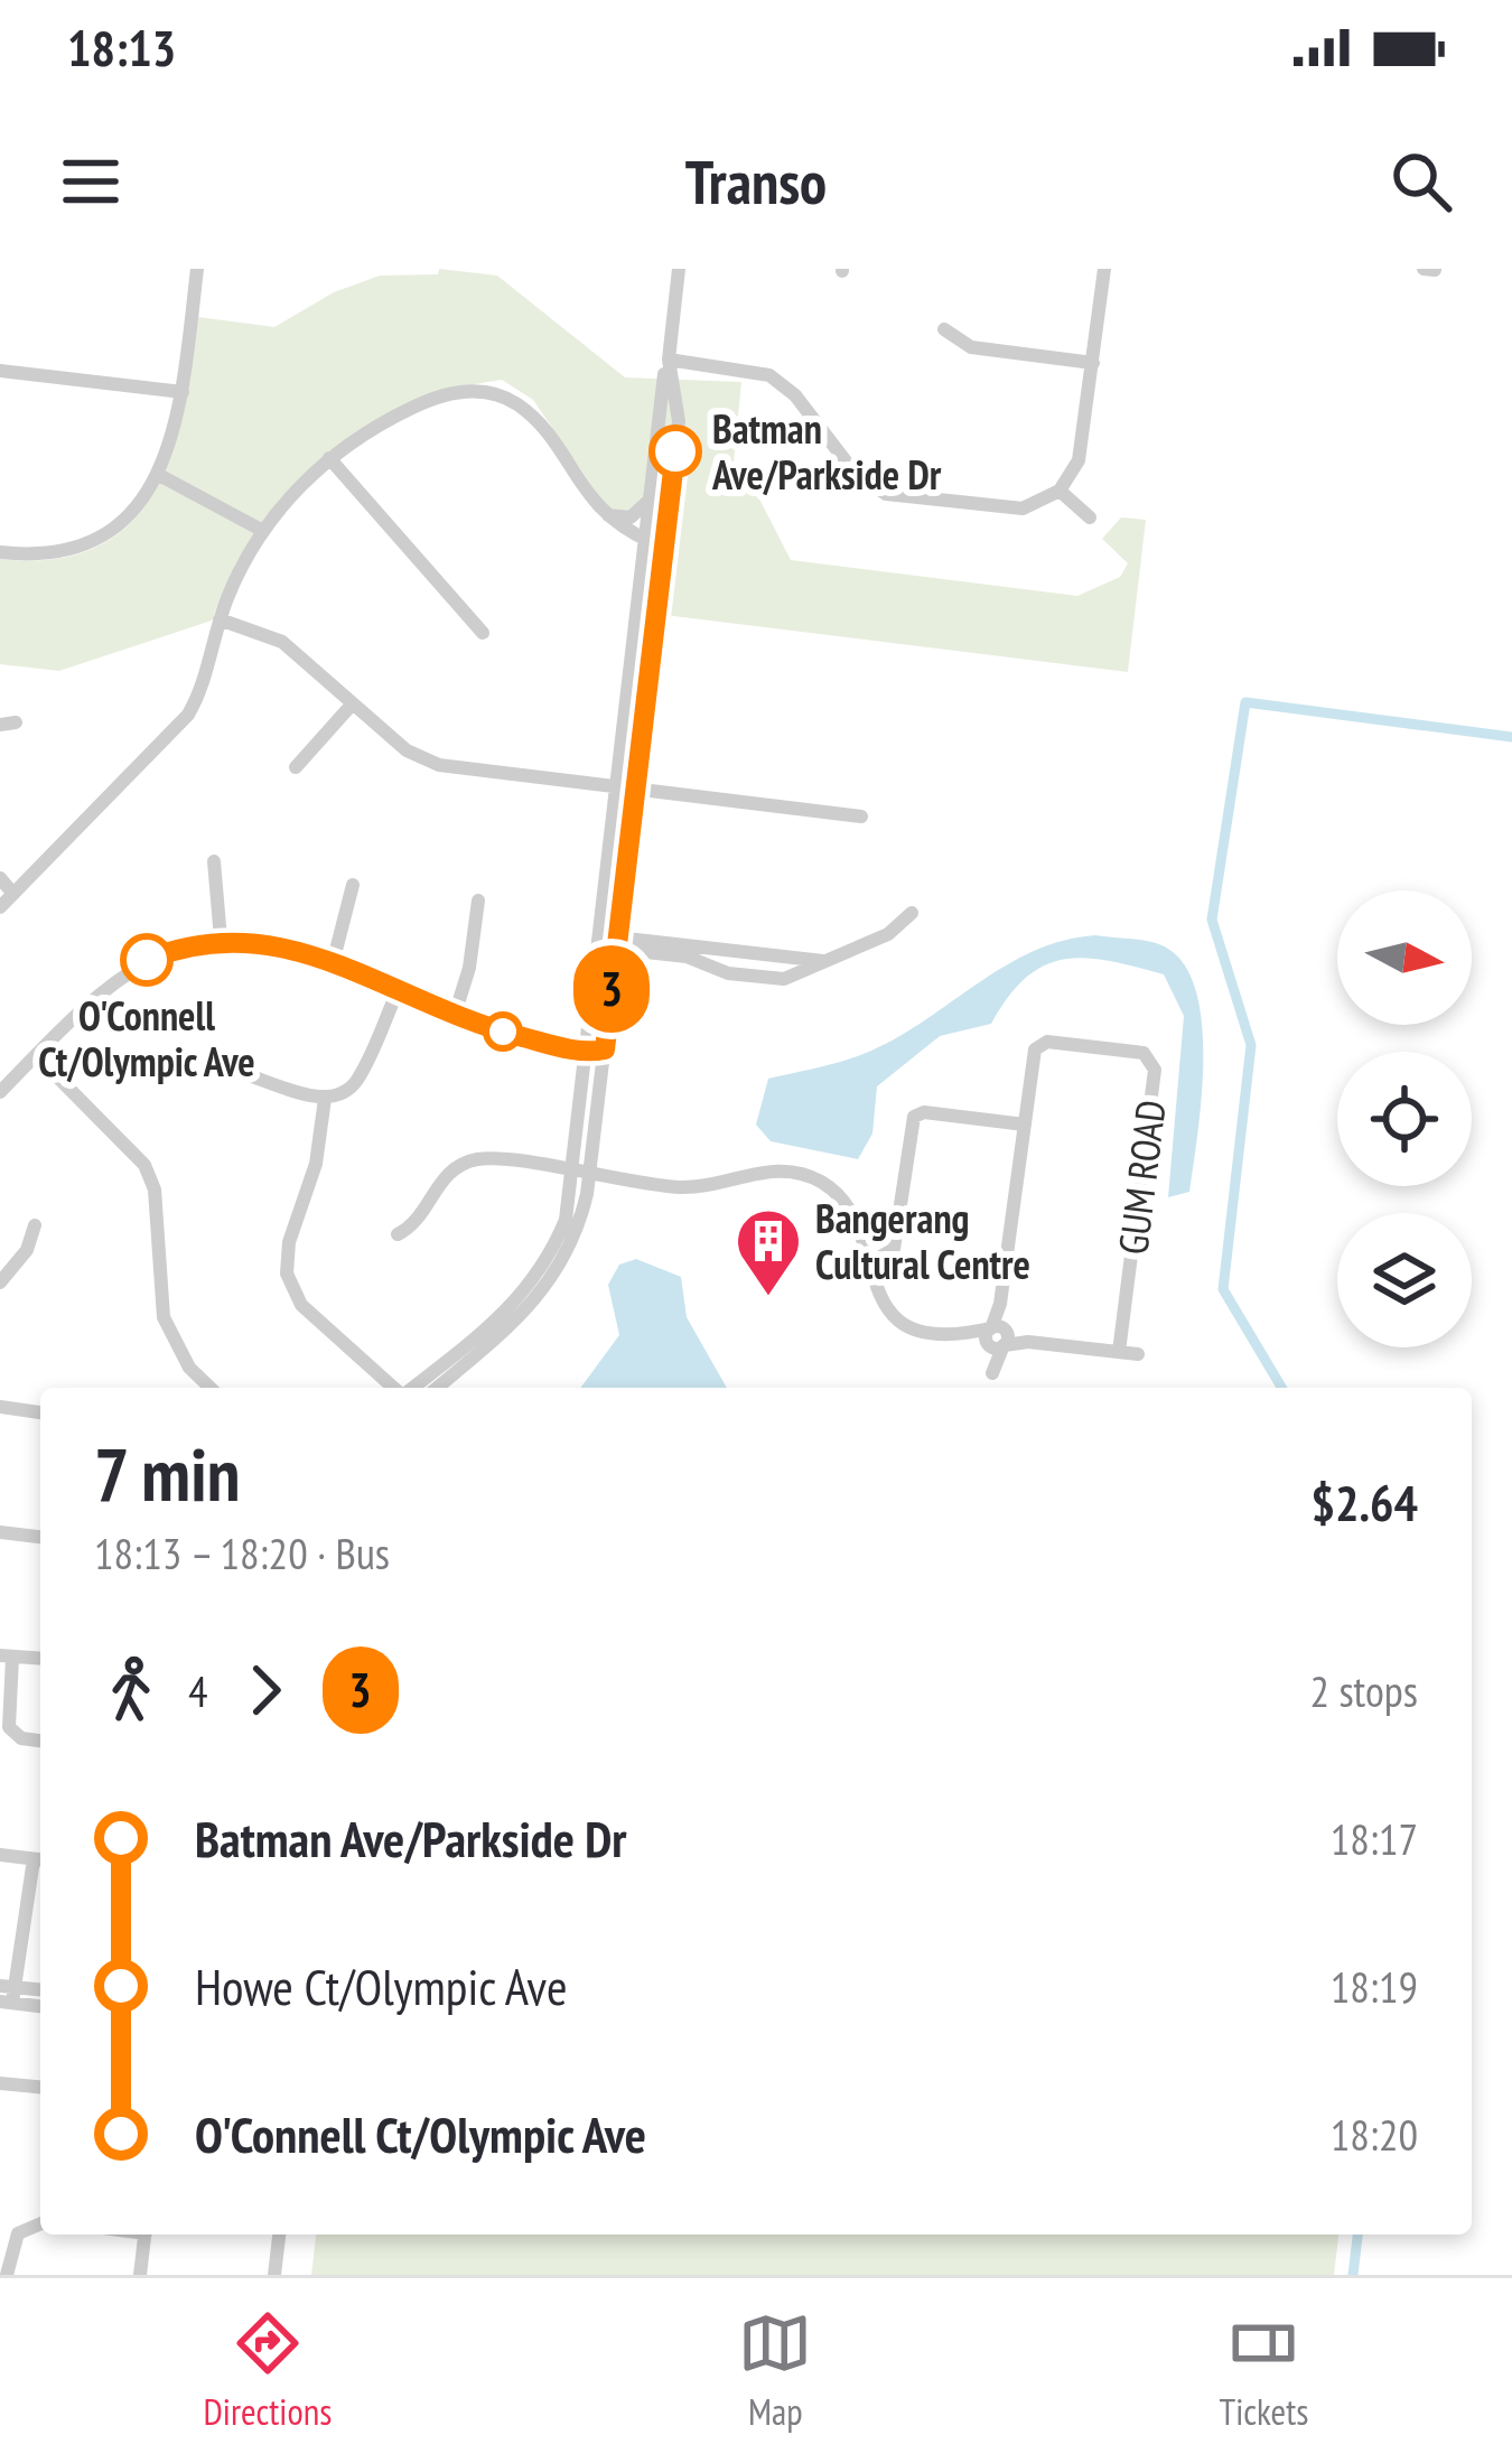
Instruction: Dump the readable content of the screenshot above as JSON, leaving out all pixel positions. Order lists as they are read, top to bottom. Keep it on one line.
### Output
{"streets":{"street":["GUM ROAD"]},"places":{"other":["Batman Ave/Parkside Dr","O'Connell Ct/Olympic Ave"],"building":["Bangerang Cultural Centre"]},"lines":["bus line 3"],"north":"right","page":{"status":"18:13","header":"Transo","on_map":"3","heading":["7 min","18:13 – 18:20 · Bus","$2.64"],"legs":["4","3","2 stops"],"list":[{"name":"Batman Ave/Parkside Dr","value":"18:17"},{"name":"Howe Ct/Olympic Ave","value":"18:19"},{"name":"O'Connell Ct/Olympic Ave","value":"18:20"}],"tabs":["Directions","Map","Tickets"]}}
